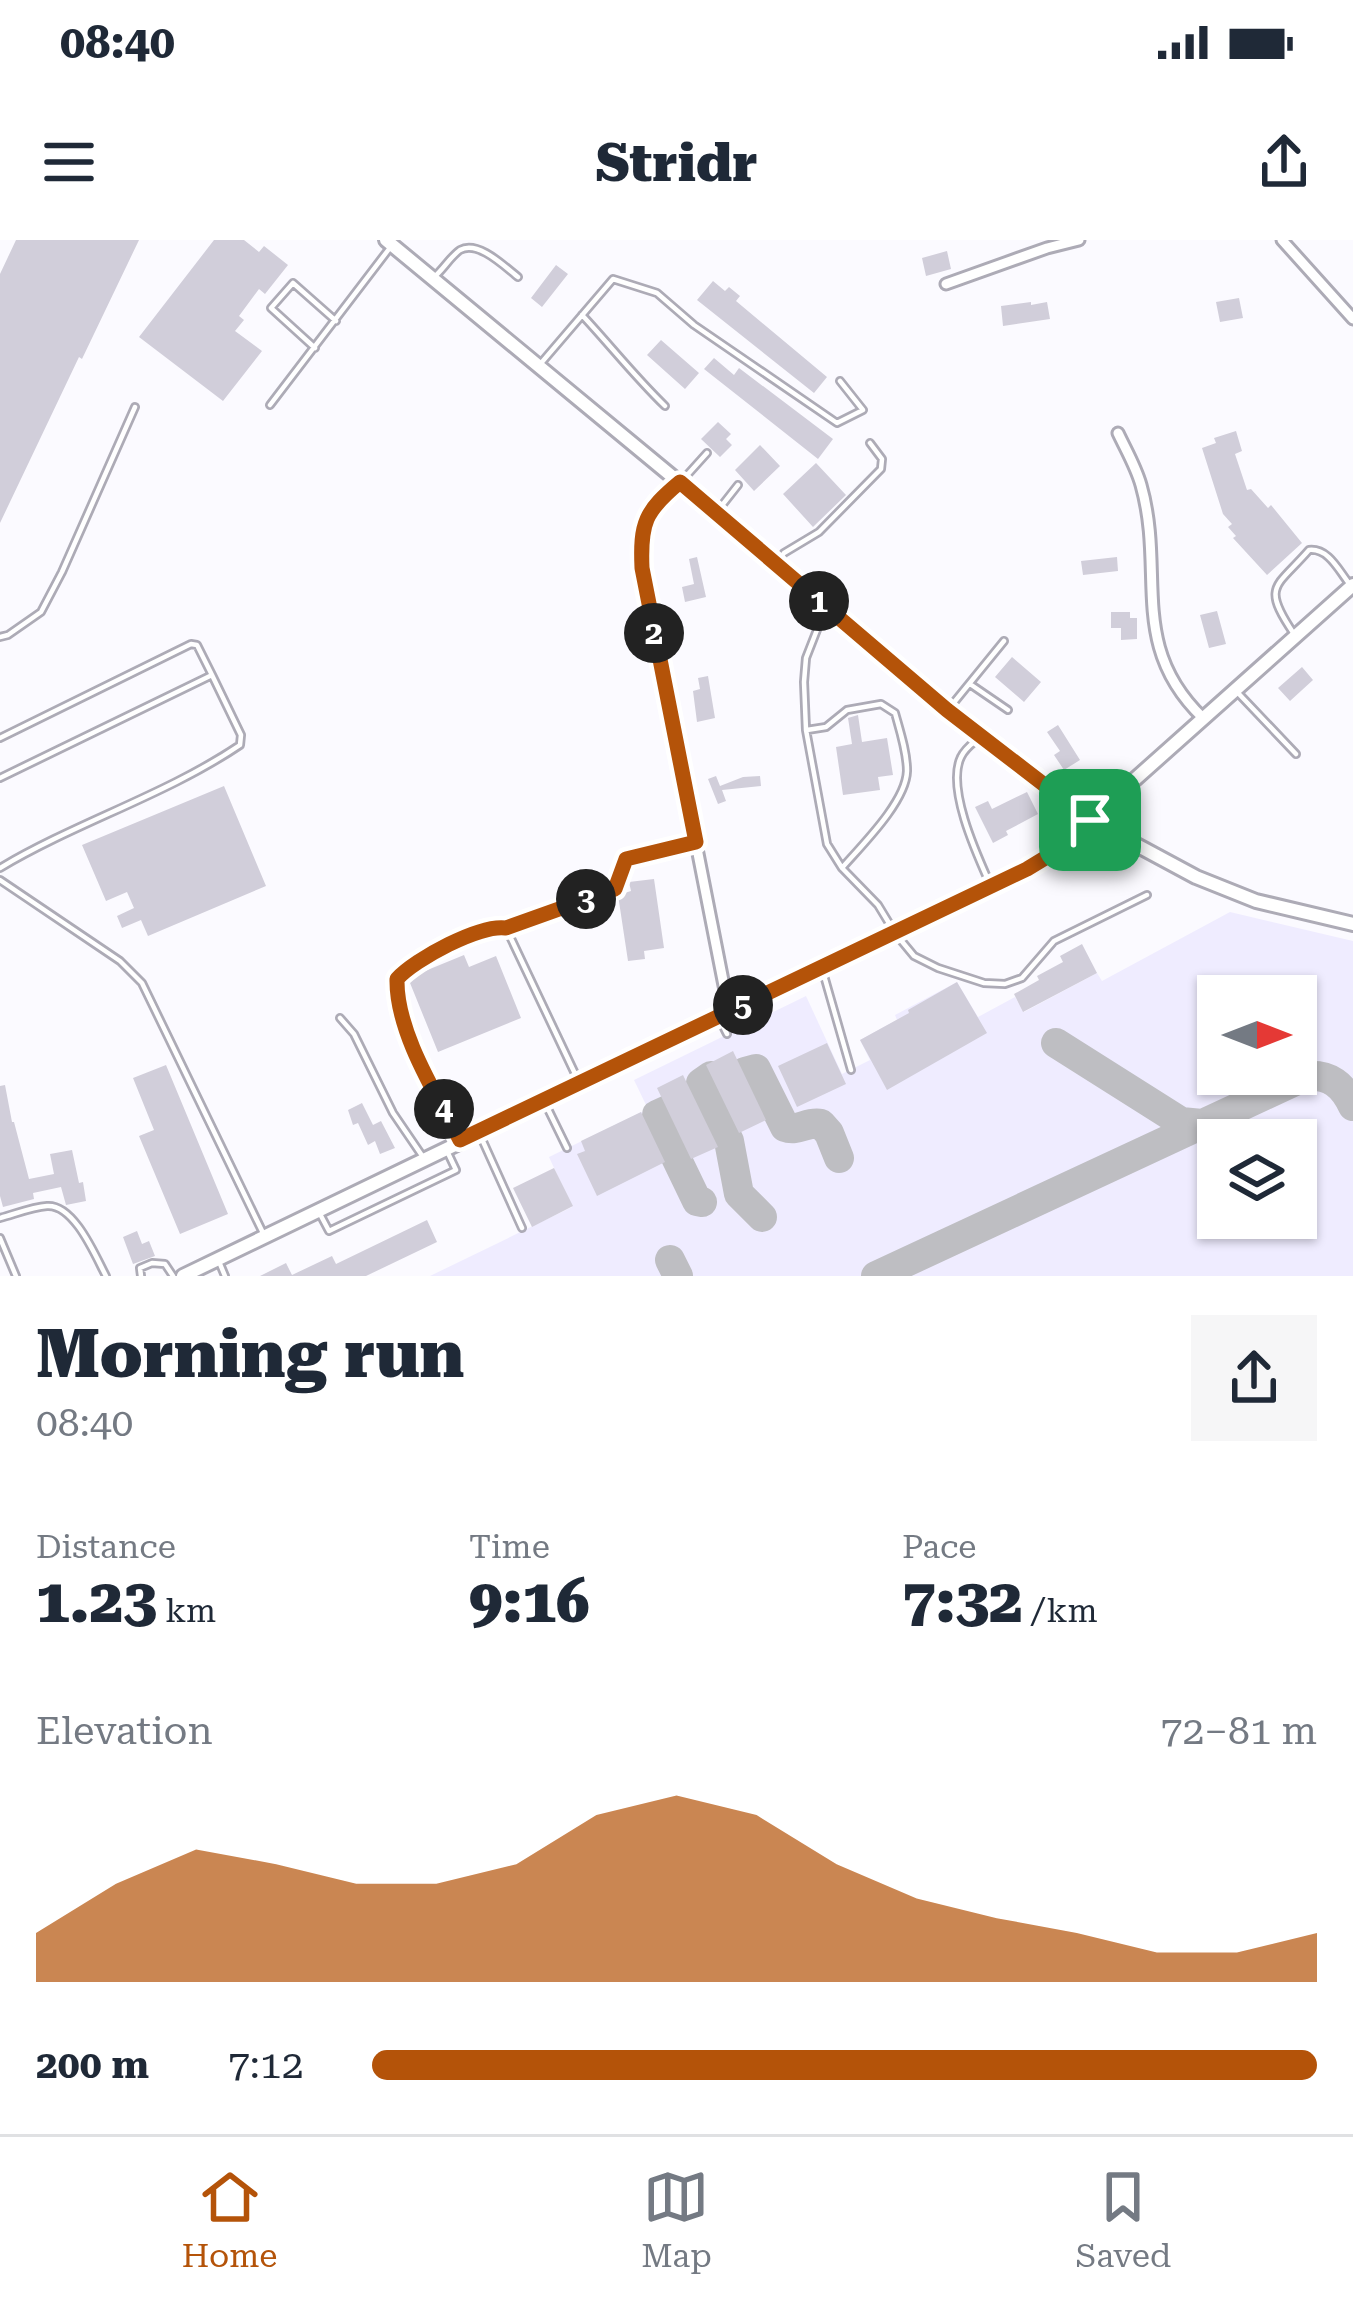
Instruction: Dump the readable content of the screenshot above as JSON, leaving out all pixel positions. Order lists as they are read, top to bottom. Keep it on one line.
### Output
{"north":"right","page":{"status":"08:40","header":"Stridr","pins":["1","2","3","5","4"],"heading":["Morning run","08:40"],"stats":[["Distance","1.23 km"],["Time","9:16"],["Pace","7:32 /km"]],"chart":["Elevation","72–81 m"],"list":[{"name":"200 m","note":"7:12"}],"tabs":["Home","Map","Saved"]}}
